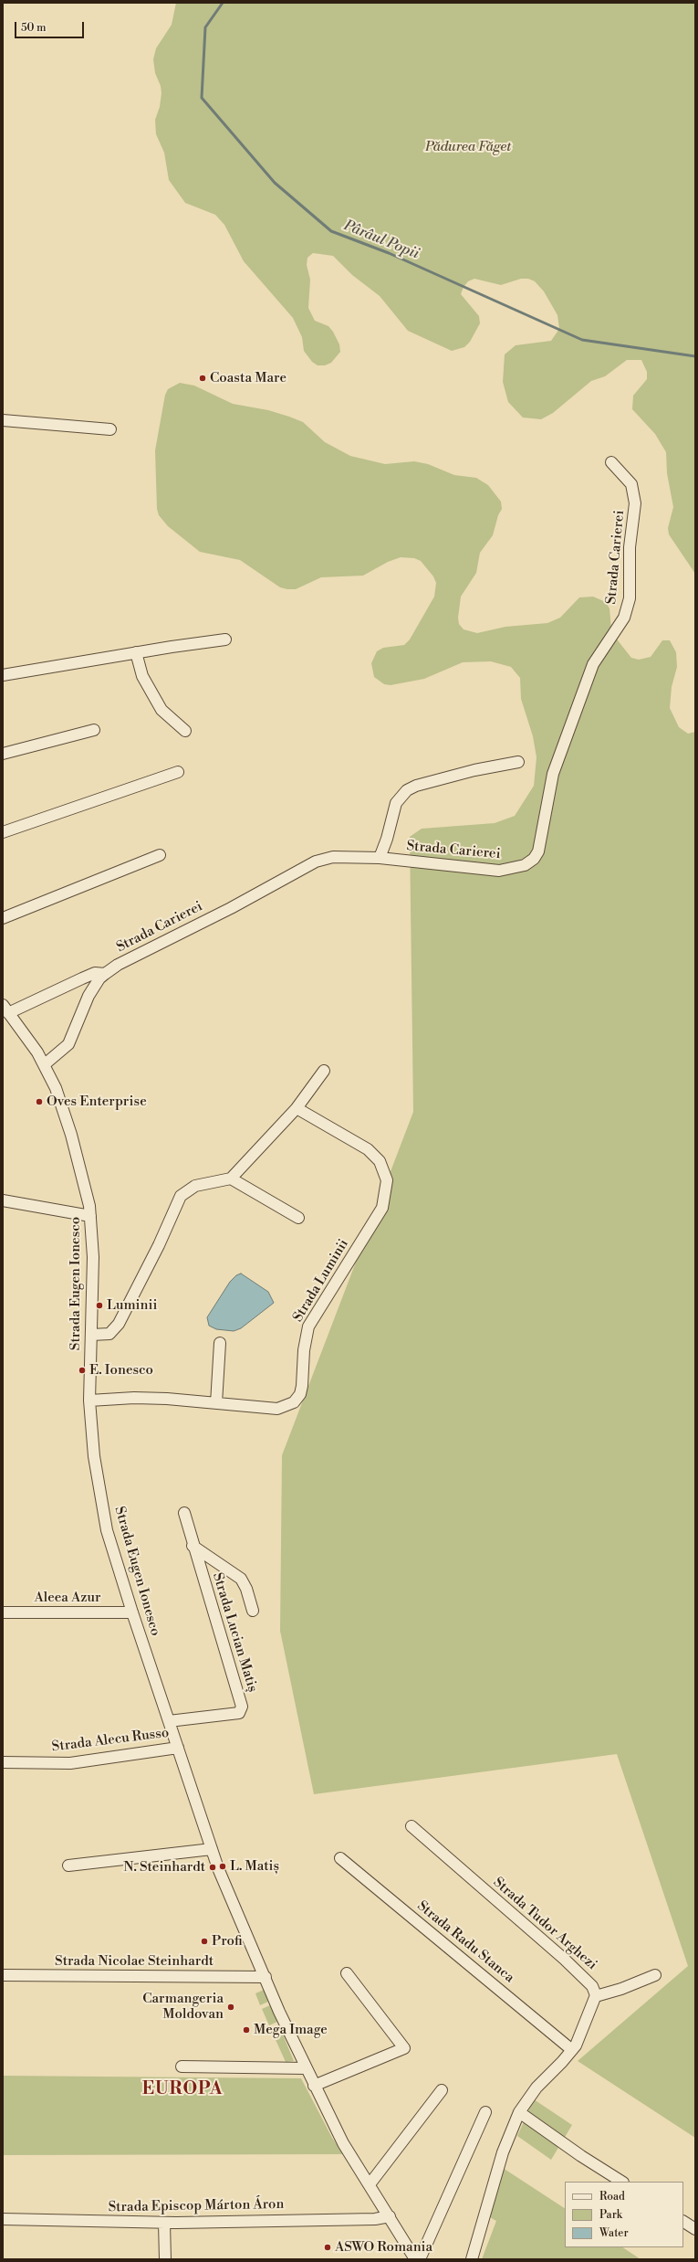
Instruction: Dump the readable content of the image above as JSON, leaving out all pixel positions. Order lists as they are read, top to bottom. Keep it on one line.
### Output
{"streets":{"street":["Strada Carierei","Strada Luminii","Strada Eugen Ionesco","Aleea Azur","Strada Lucian Matiș","Strada Alecu Russo","Strada Tudor Arghezi","Strada Radu Stanca","Strada Nicolae Steinhardt","Strada Episcop Márton Áron"]},"crossings":[["Strada Carierei","Strada Eugen Ionesco"],["Strada Luminii","Strada Eugen Ionesco"],["Strada Eugen Ionesco","Aleea Azur"],["Strada Eugen Ionesco","Strada Lucian Matiș"],["Strada Eugen Ionesco","Strada Alecu Russo"],["Strada Eugen Ionesco","Strada Nicolae Steinhardt"],["Strada Eugen Ionesco","Strada Episcop Márton Áron"]],"districts":["EUROPA"],"water":["Pârâul Popii"],"parks":["Pădurea Făget"],"places":["Coasta Mare","Oves Enterprise","Luminii","E. Ionesco","L. Matiș","N. Steinhardt","Profi","Carmangeria Moldovan","Mega Image","ASWO Romania"],"legend":["Road","Park","Water"],"scale_bar":"50 m"}
